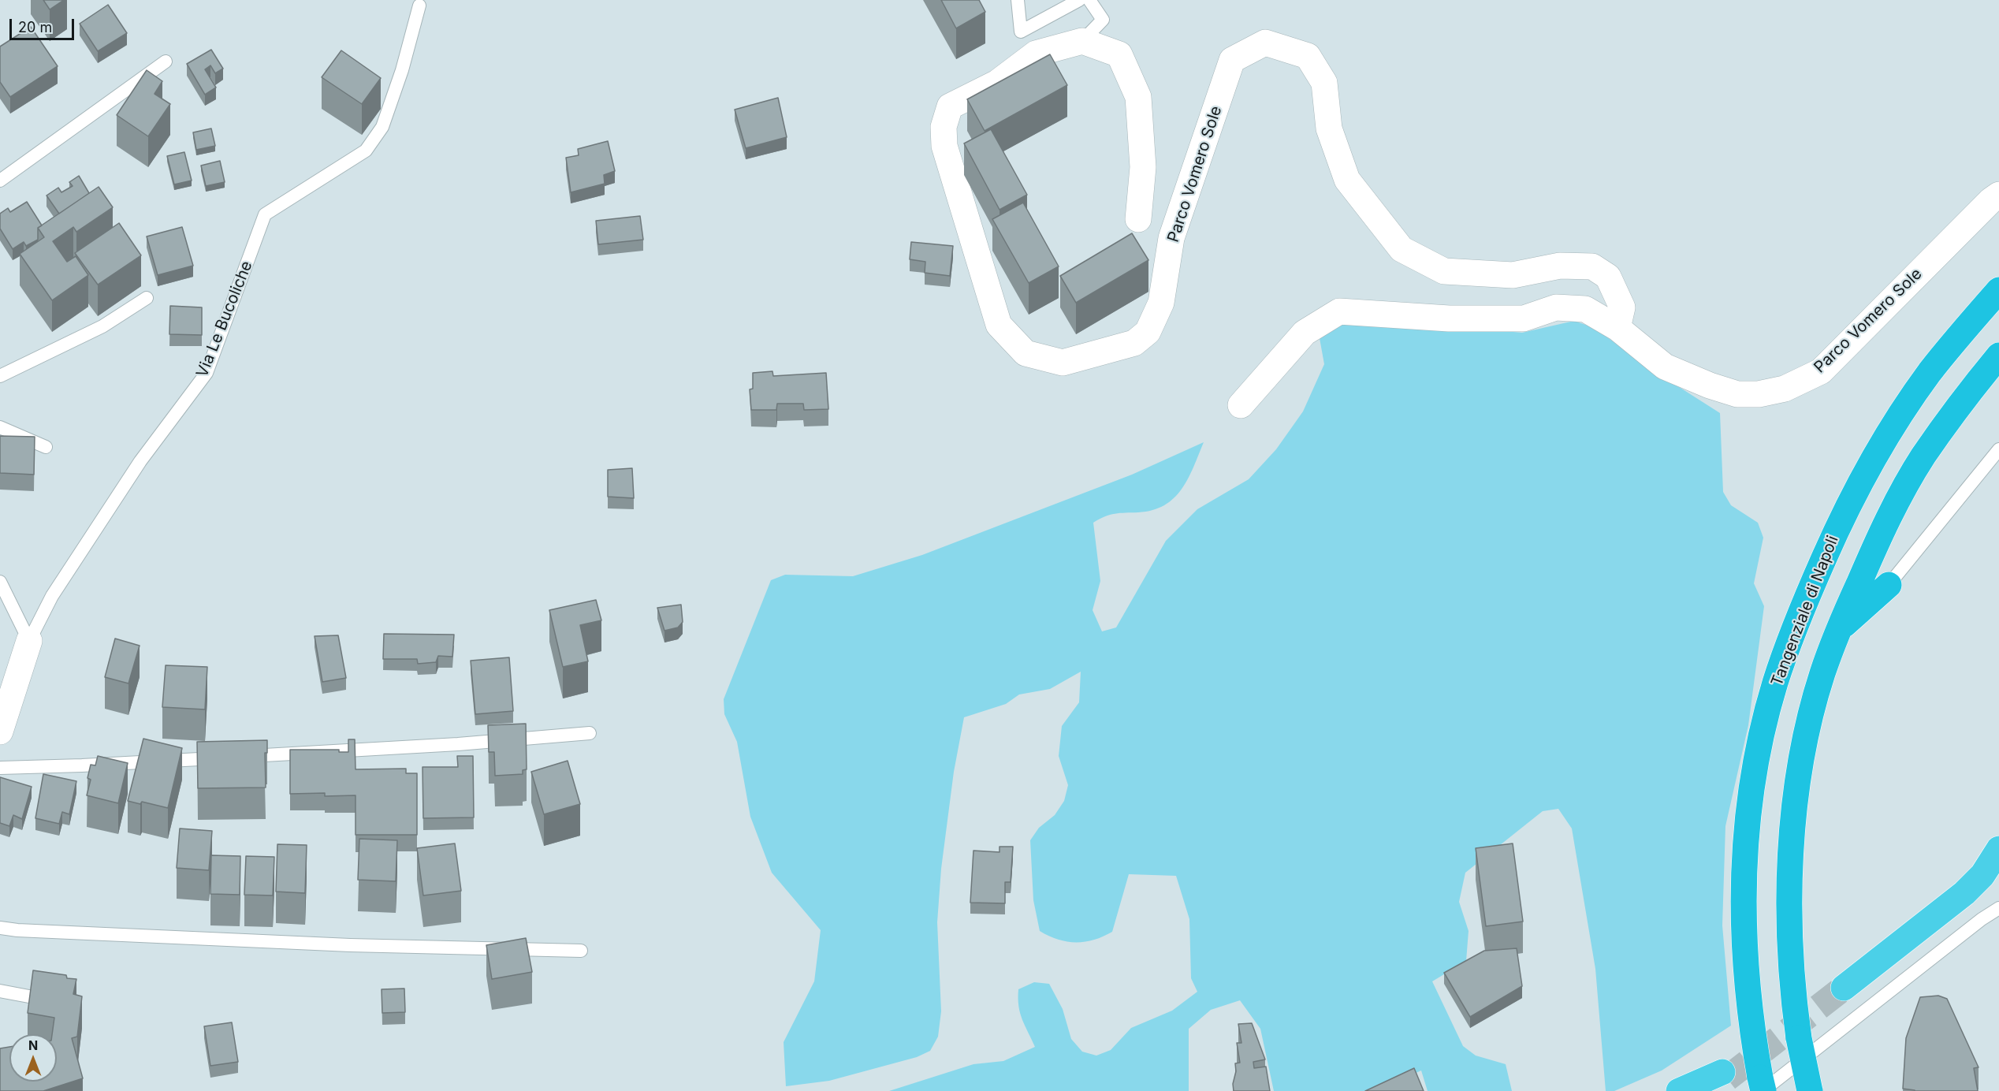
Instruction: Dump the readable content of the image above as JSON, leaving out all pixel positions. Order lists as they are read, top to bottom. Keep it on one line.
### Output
{"streets":{"highway":["Tangenziale di Napoli"],"street":["Parco Vomero Sole","Via Le Bucoliche"]},"scale_bar":"20 m","north":"top"}
